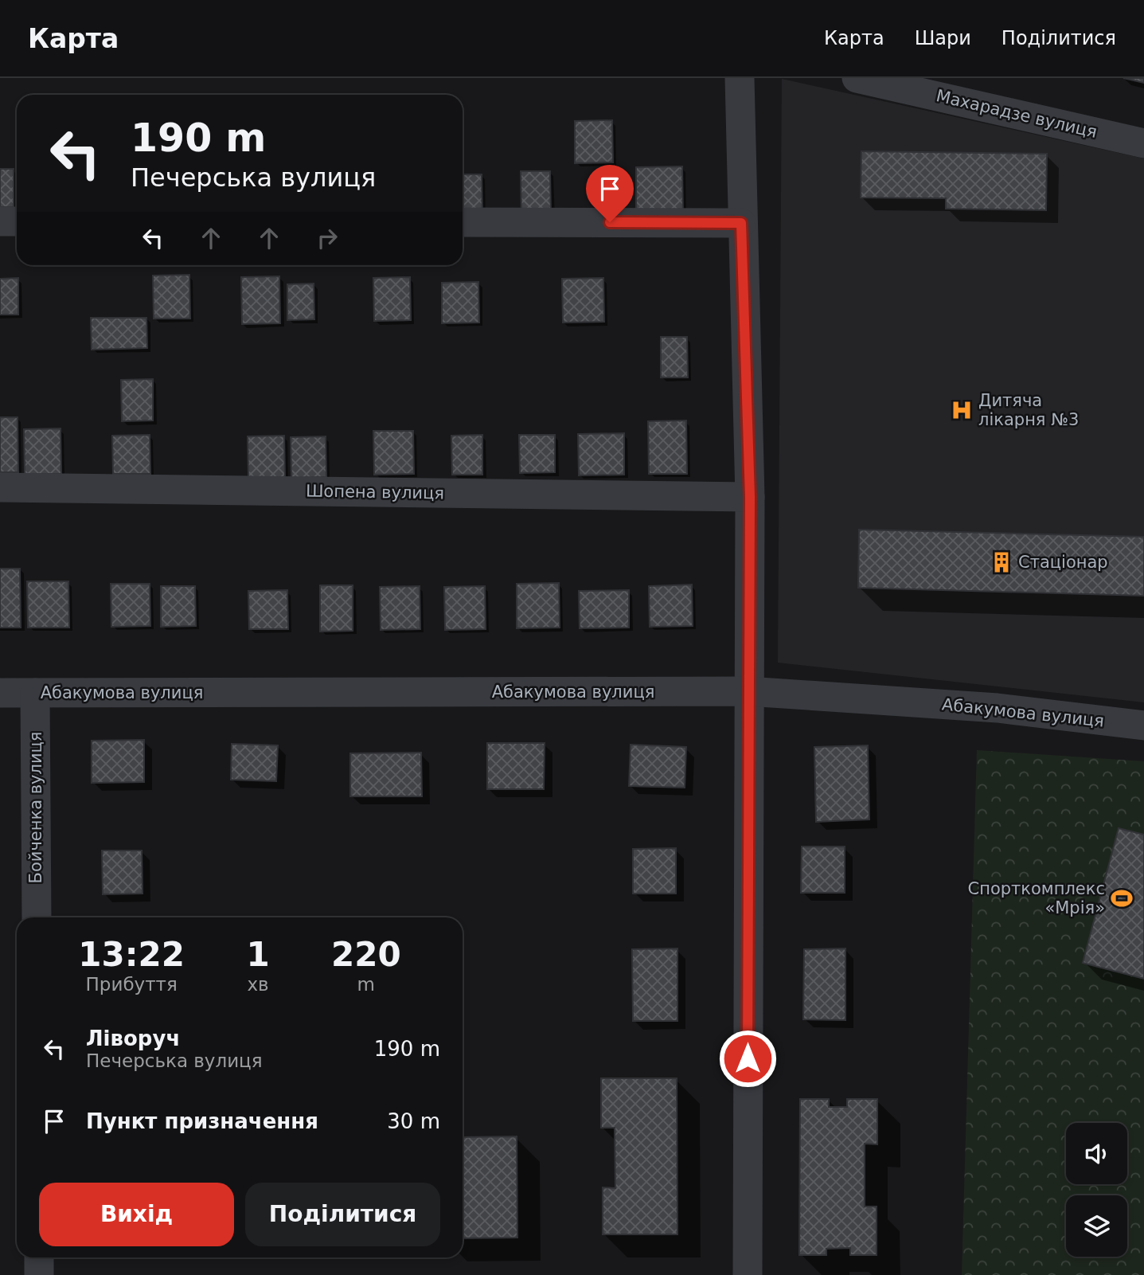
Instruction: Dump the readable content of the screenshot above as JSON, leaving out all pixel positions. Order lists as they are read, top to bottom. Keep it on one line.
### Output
{"streets":{"street":["Махарадзе вулиця","Шопена вулиця","Абакумова вулиця","Бойченка вулиця"]},"crossings":[["Абакумова вулиця","Бойченка вулиця"]],"places":{"hospital":["Дитяча лікарня №3"],"building":["Стаціонар"],"sports":["Спорткомплекс «Мрія»"]},"page":{"header":"Карта","nav":["Карта","Шари","Поділитися"],"turn":["190 m","Печерська вулиця"],"eta":["13:22","Прибуття","1","хв","220","m"],"list":[{"name":"Ліворуч","note":"Печерська вулиця","value":"190 m"},{"name":"Пункт призначення","value":"30 m"}],"buttons":["Вихід","Поділитися"]}}
